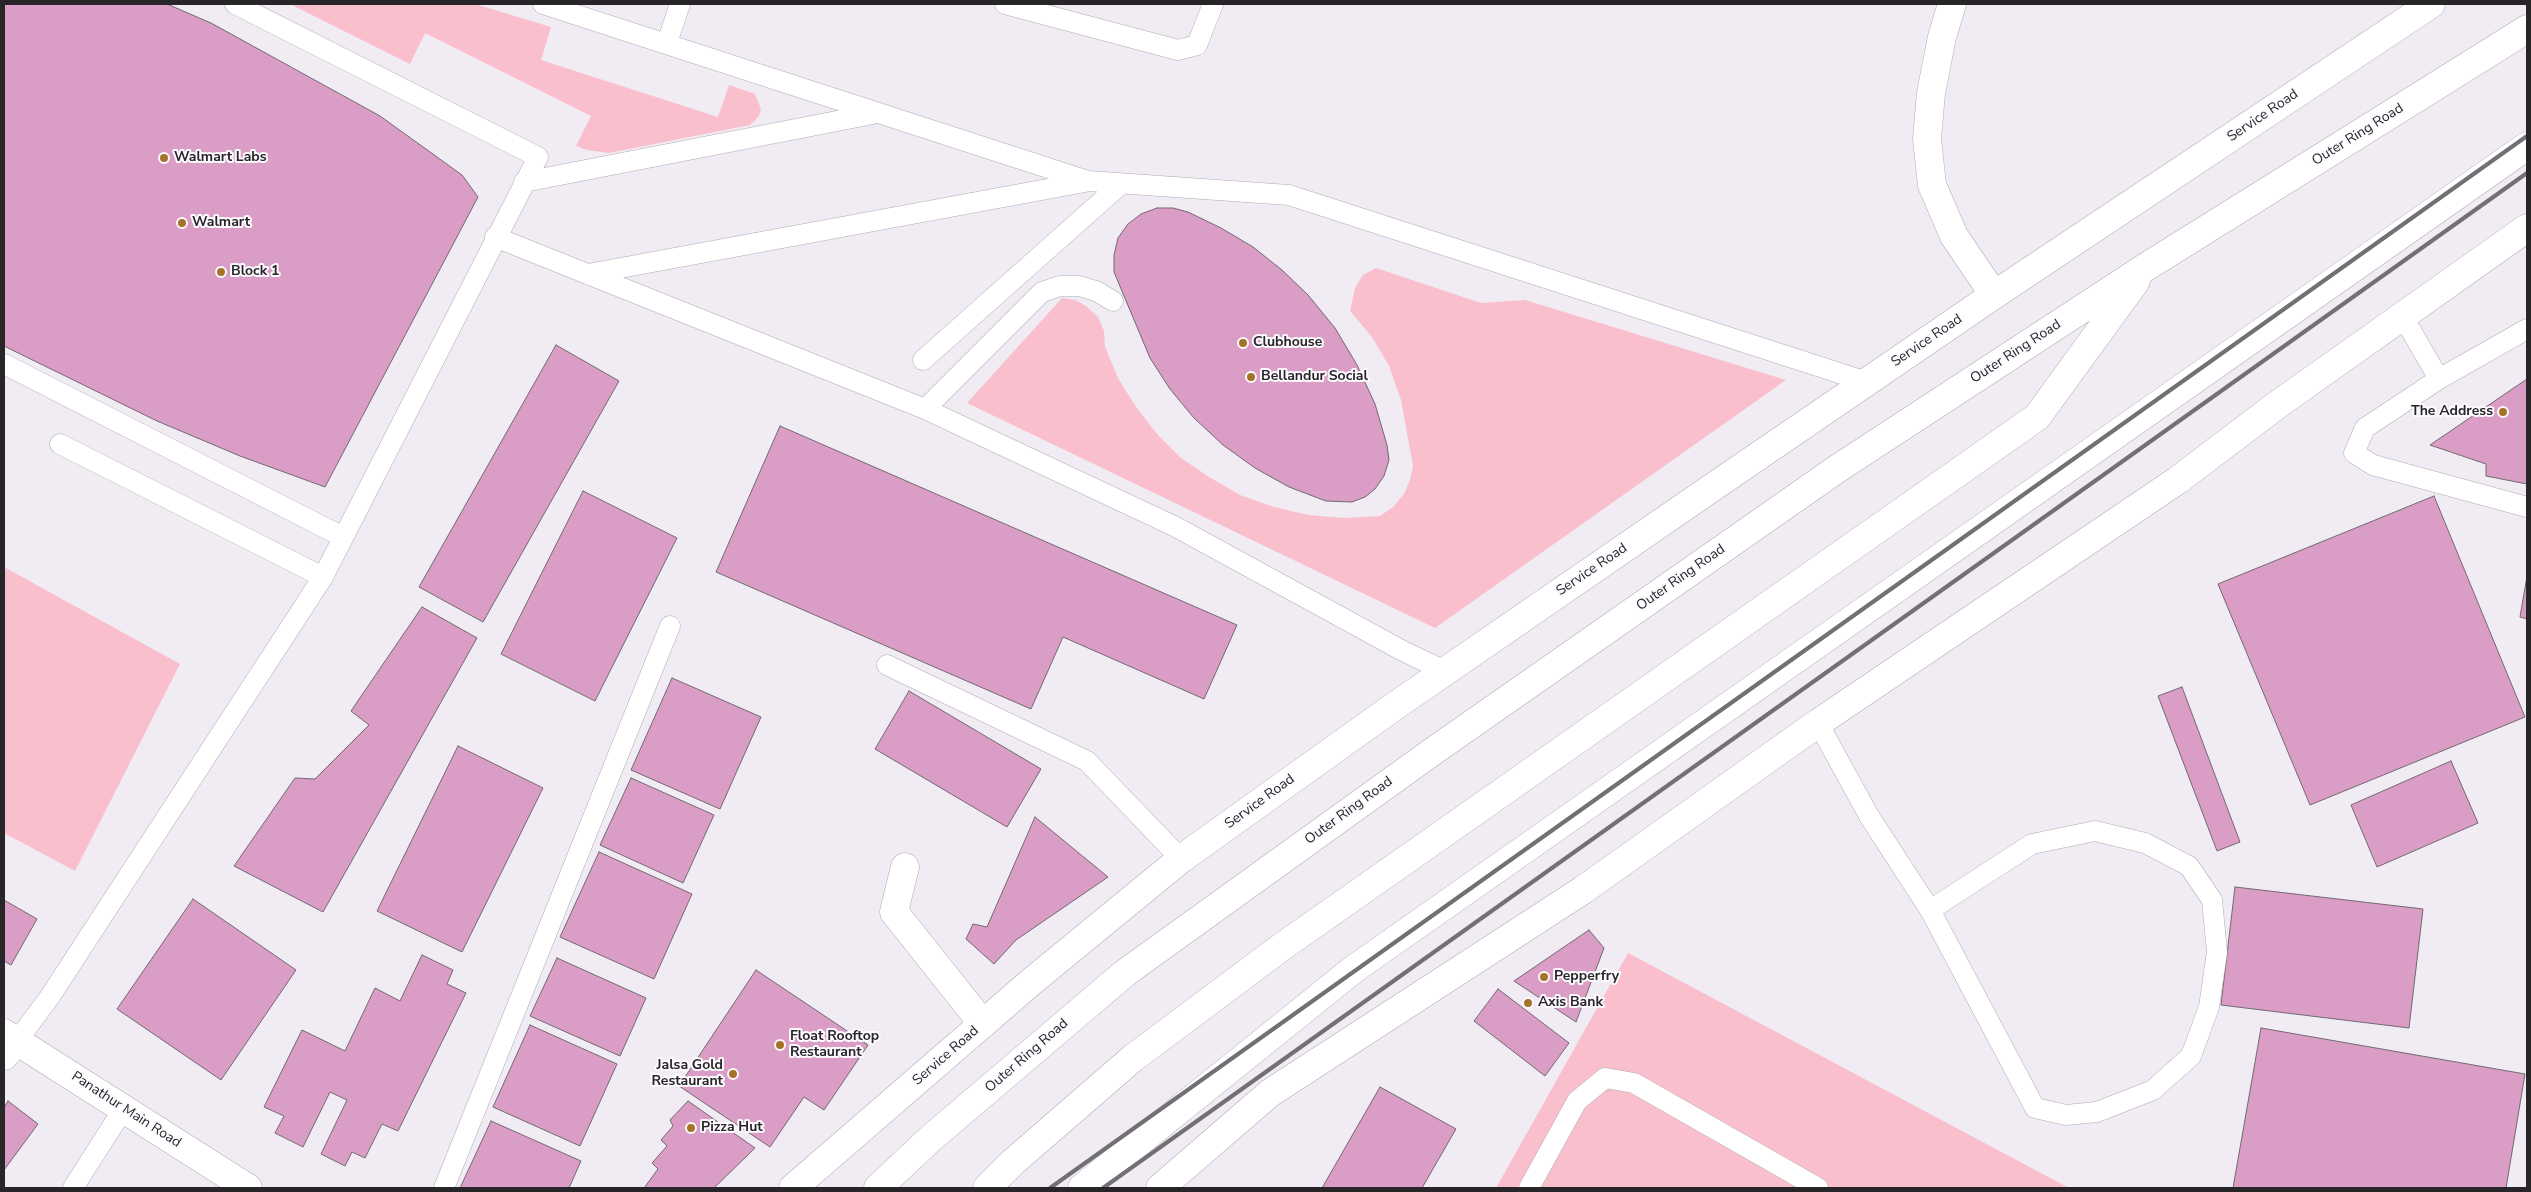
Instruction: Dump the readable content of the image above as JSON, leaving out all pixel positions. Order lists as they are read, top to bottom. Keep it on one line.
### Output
{"streets":{"main road":["Service Road","Outer Ring Road","Panathur Main Road"]},"places":["Walmart Labs","Walmart","Block 1","Clubhouse","Bellandur Social","The Address","Pepperfry","Axis Bank","Float Rooftop Restaurant","Jalsa Gold Restaurant","Pizza Hut"]}
